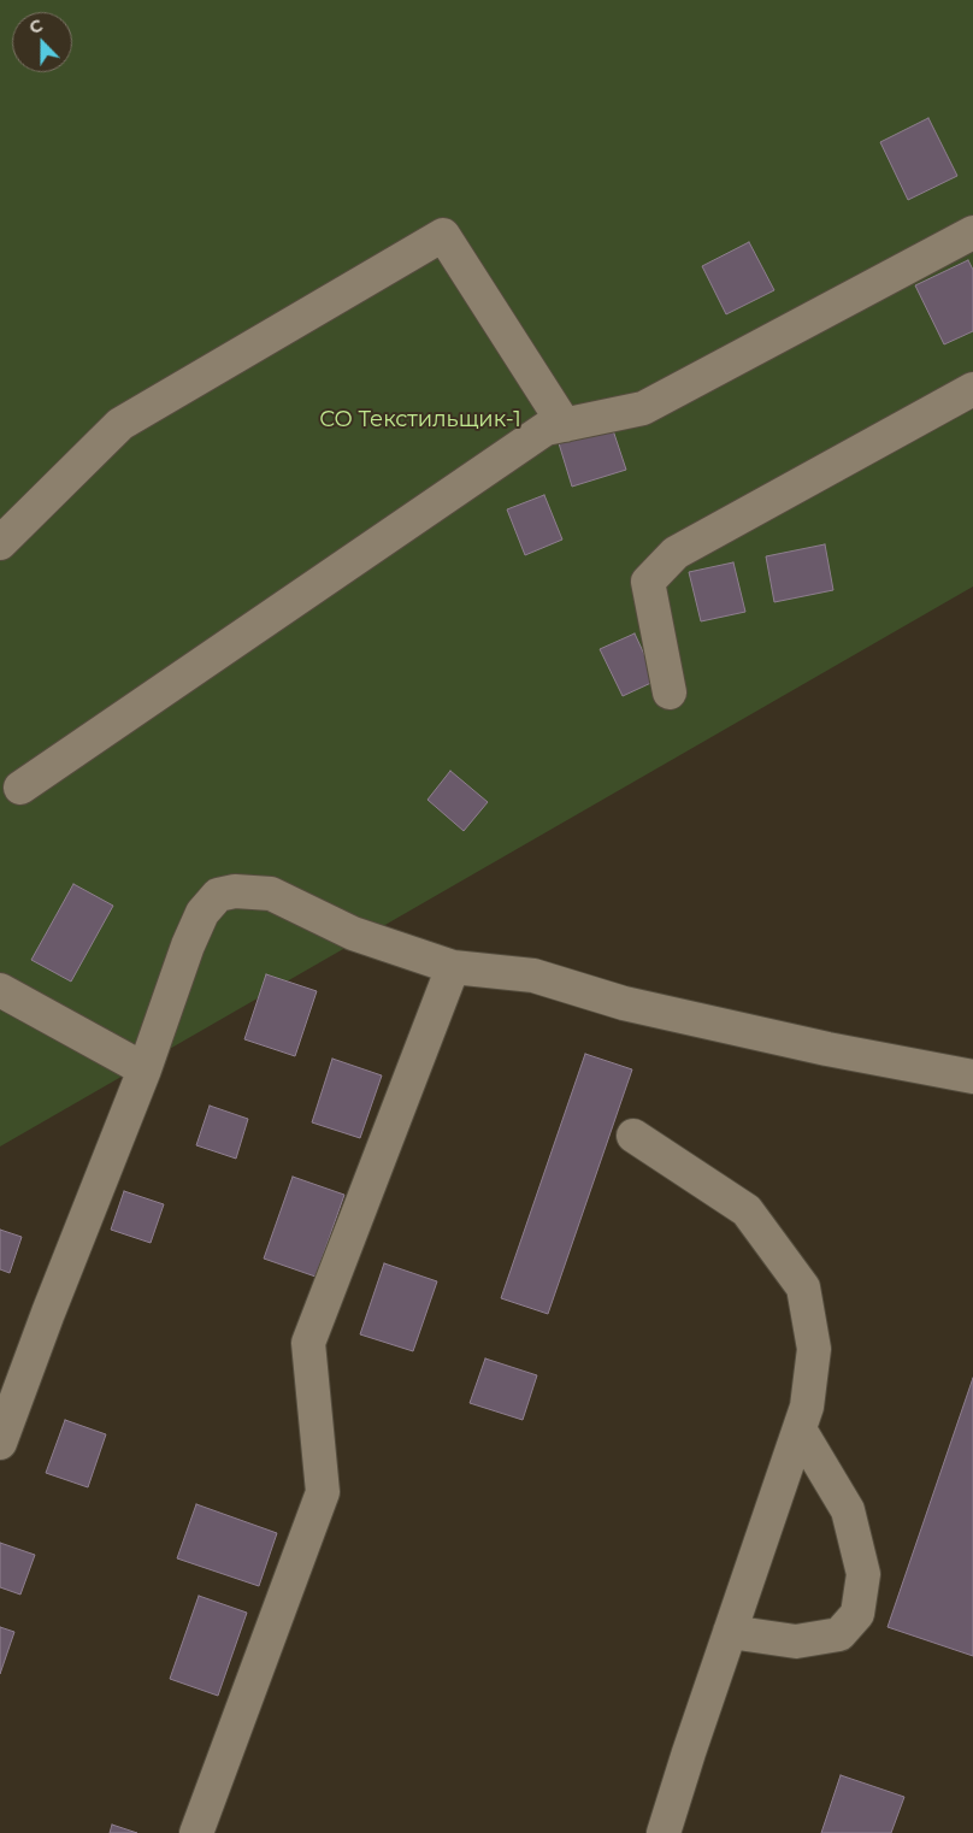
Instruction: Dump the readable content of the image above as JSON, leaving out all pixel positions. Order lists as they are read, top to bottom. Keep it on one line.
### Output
{"parks":["СО Текстильщик-1"],"north":"top"}
